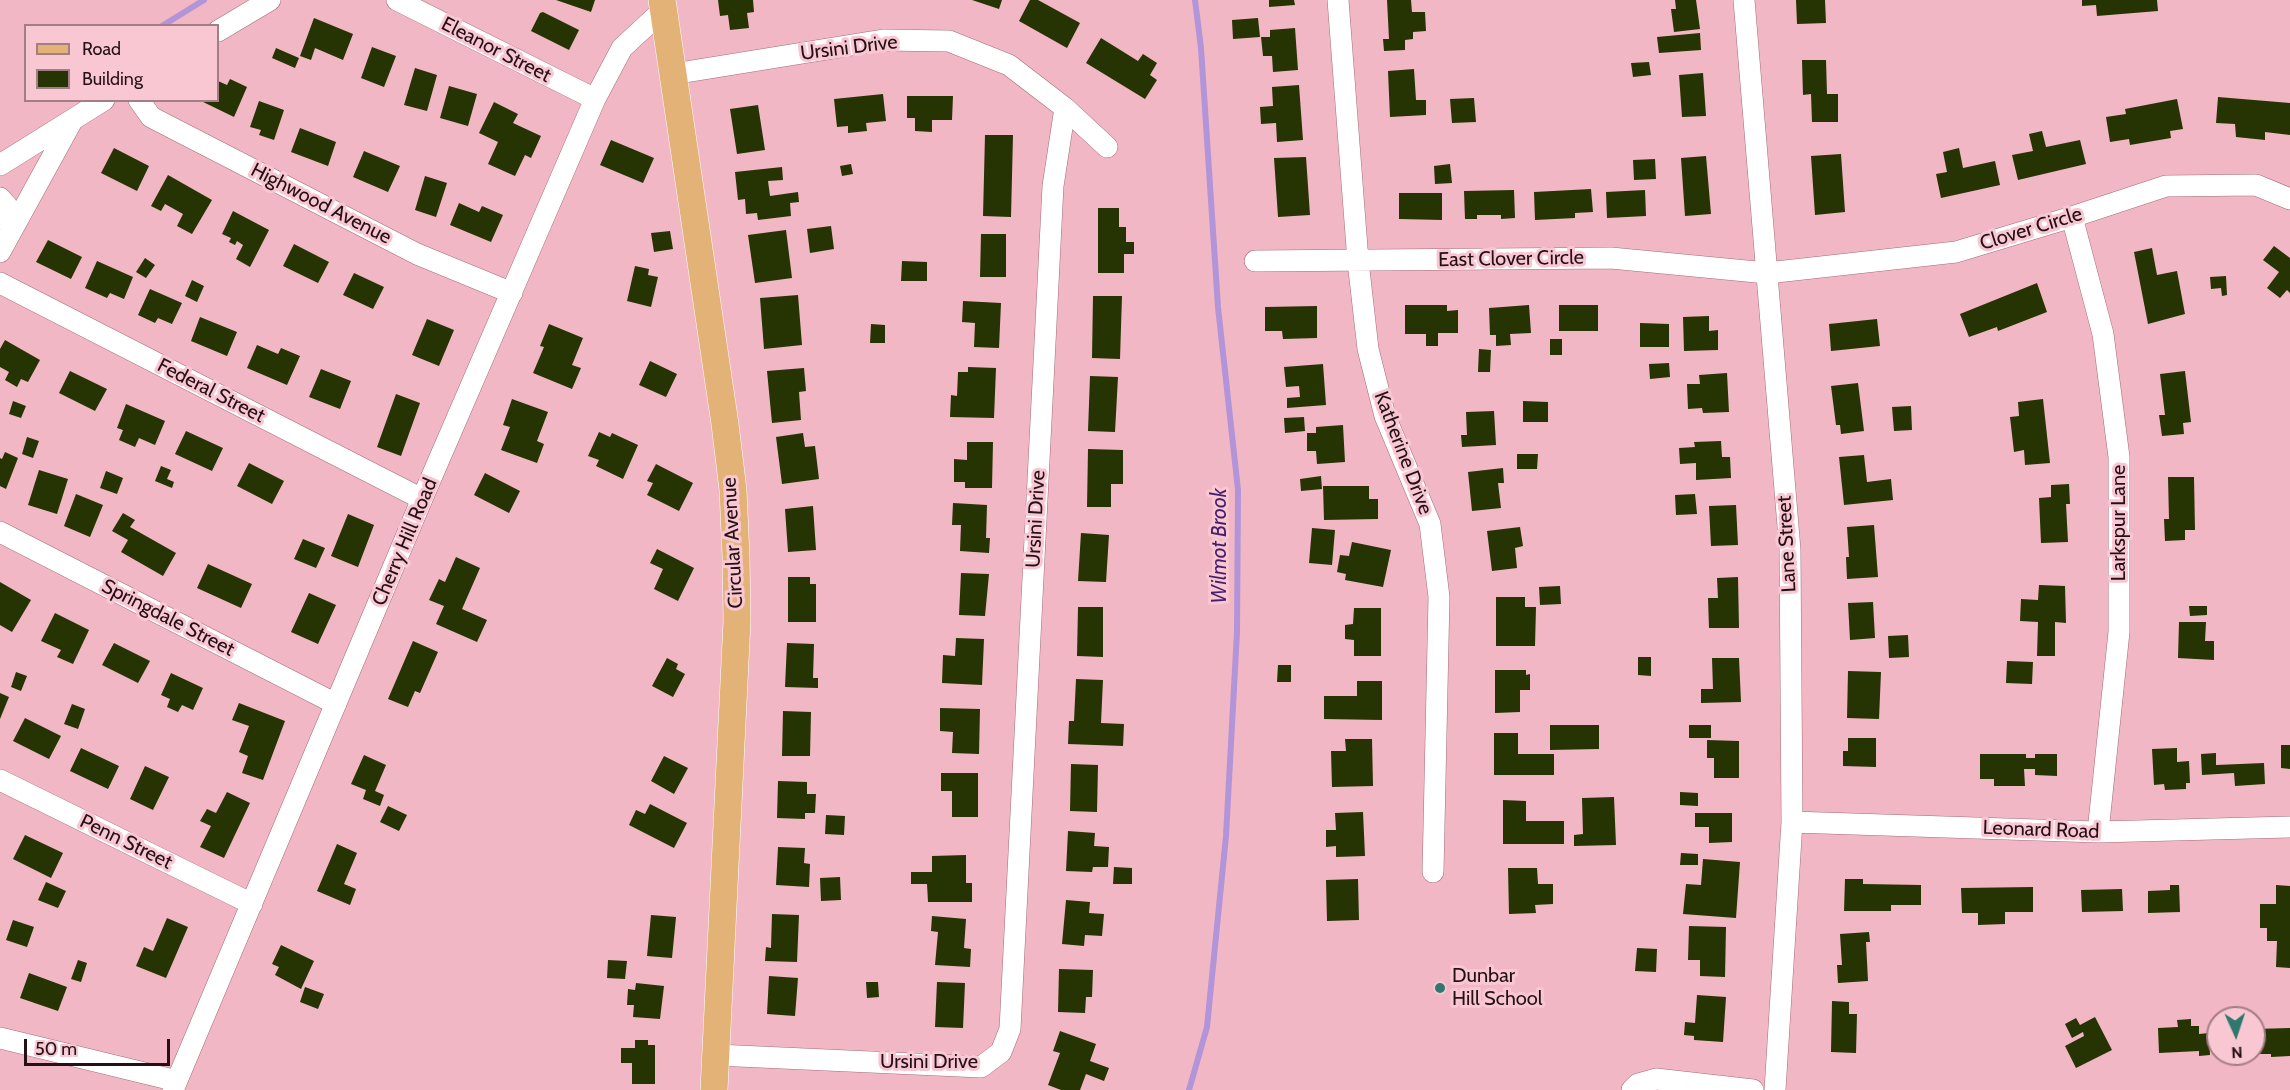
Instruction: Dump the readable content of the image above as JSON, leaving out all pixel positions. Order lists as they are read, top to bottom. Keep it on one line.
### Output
{"streets":{"main road":["Circular Avenue"],"street":["Ursini Drive","Eleanor Street","Highwood Avenue","Clover Circle","East Clover Circle","Federal Street","Katherine Drive","Larkspur Lane","Cherry Hill Road","Lane Street","Springdale Street","Leonard Road","Penn Street"]},"crossings":[["Ursini Drive","Circular Avenue"],["Eleanor Street","Cherry Hill Road"],["Highwood Avenue","Cherry Hill Road"],["Clover Circle","East Clover Circle"],["Clover Circle","Larkspur Lane"],["Clover Circle","Lane Street"],["East Clover Circle","Katherine Drive"],["East Clover Circle","Lane Street"],["Federal Street","Cherry Hill Road"],["Larkspur Lane","Leonard Road"],["Cherry Hill Road","Circular Avenue"],["Cherry Hill Road","Springdale Street"],["Cherry Hill Road","Penn Street"],["Lane Street","Leonard Road"]],"water":["Wilmot Brook"],"places":["Dunbar Hill School"],"legend":["Road","Building"],"scale_bar":"50 m","north":"bottom"}
